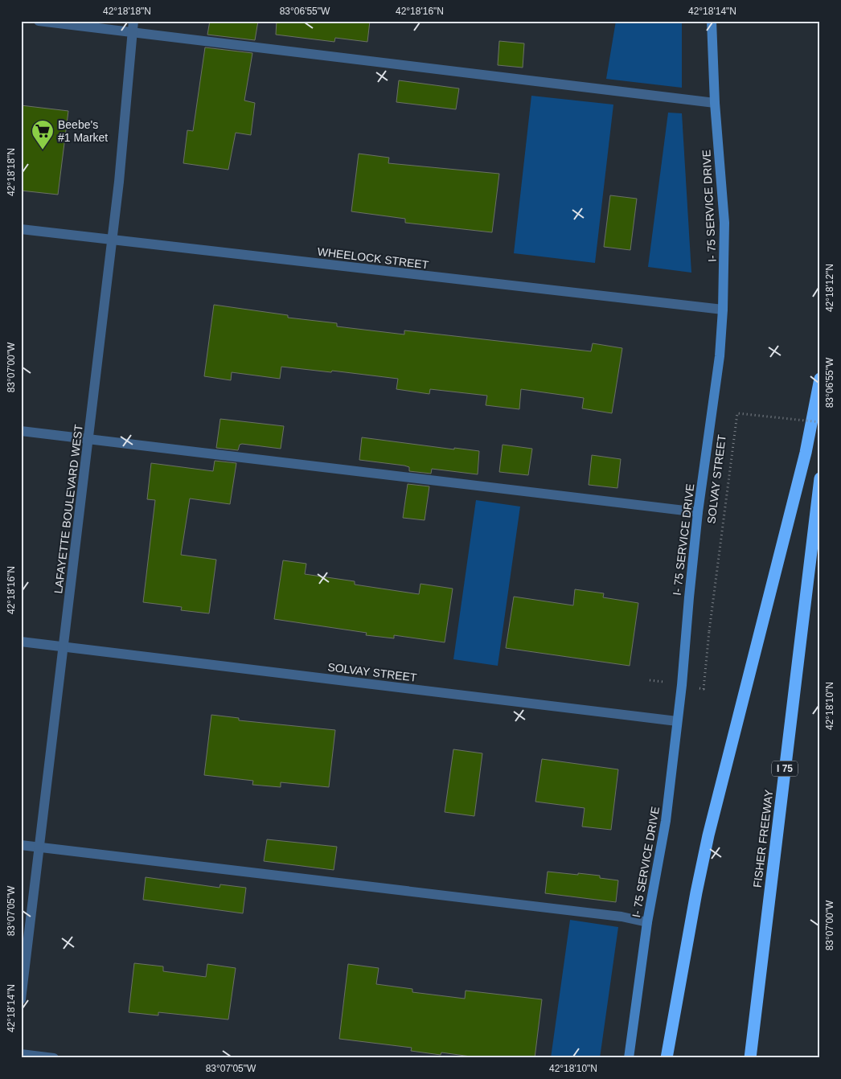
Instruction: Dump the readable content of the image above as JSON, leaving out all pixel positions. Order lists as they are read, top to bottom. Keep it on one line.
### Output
{"streets":{"highway":["I 75","FISHER FREEWAY"],"main road":["I- 75 SERVICE DRIVE"],"street":["WHEELOCK STREET","SOLVAY STREET","LAFAYETTE BOULEVARD WEST"]},"crossings":[["I- 75 SERVICE DRIVE","WHEELOCK STREET"],["I- 75 SERVICE DRIVE","SOLVAY STREET"],["WHEELOCK STREET","LAFAYETTE BOULEVARD WEST"],["SOLVAY STREET","LAFAYETTE BOULEVARD WEST"]],"places":{"supermarket":["Beebe's #1 Market"]},"coordinates":["42°18'18\"N","83°06'55\"W","42°18'16\"N","42°18'14\"N","42°18'12\"N","83°07'00\"W","42°18'10\"N","83°07'05\"W"]}
